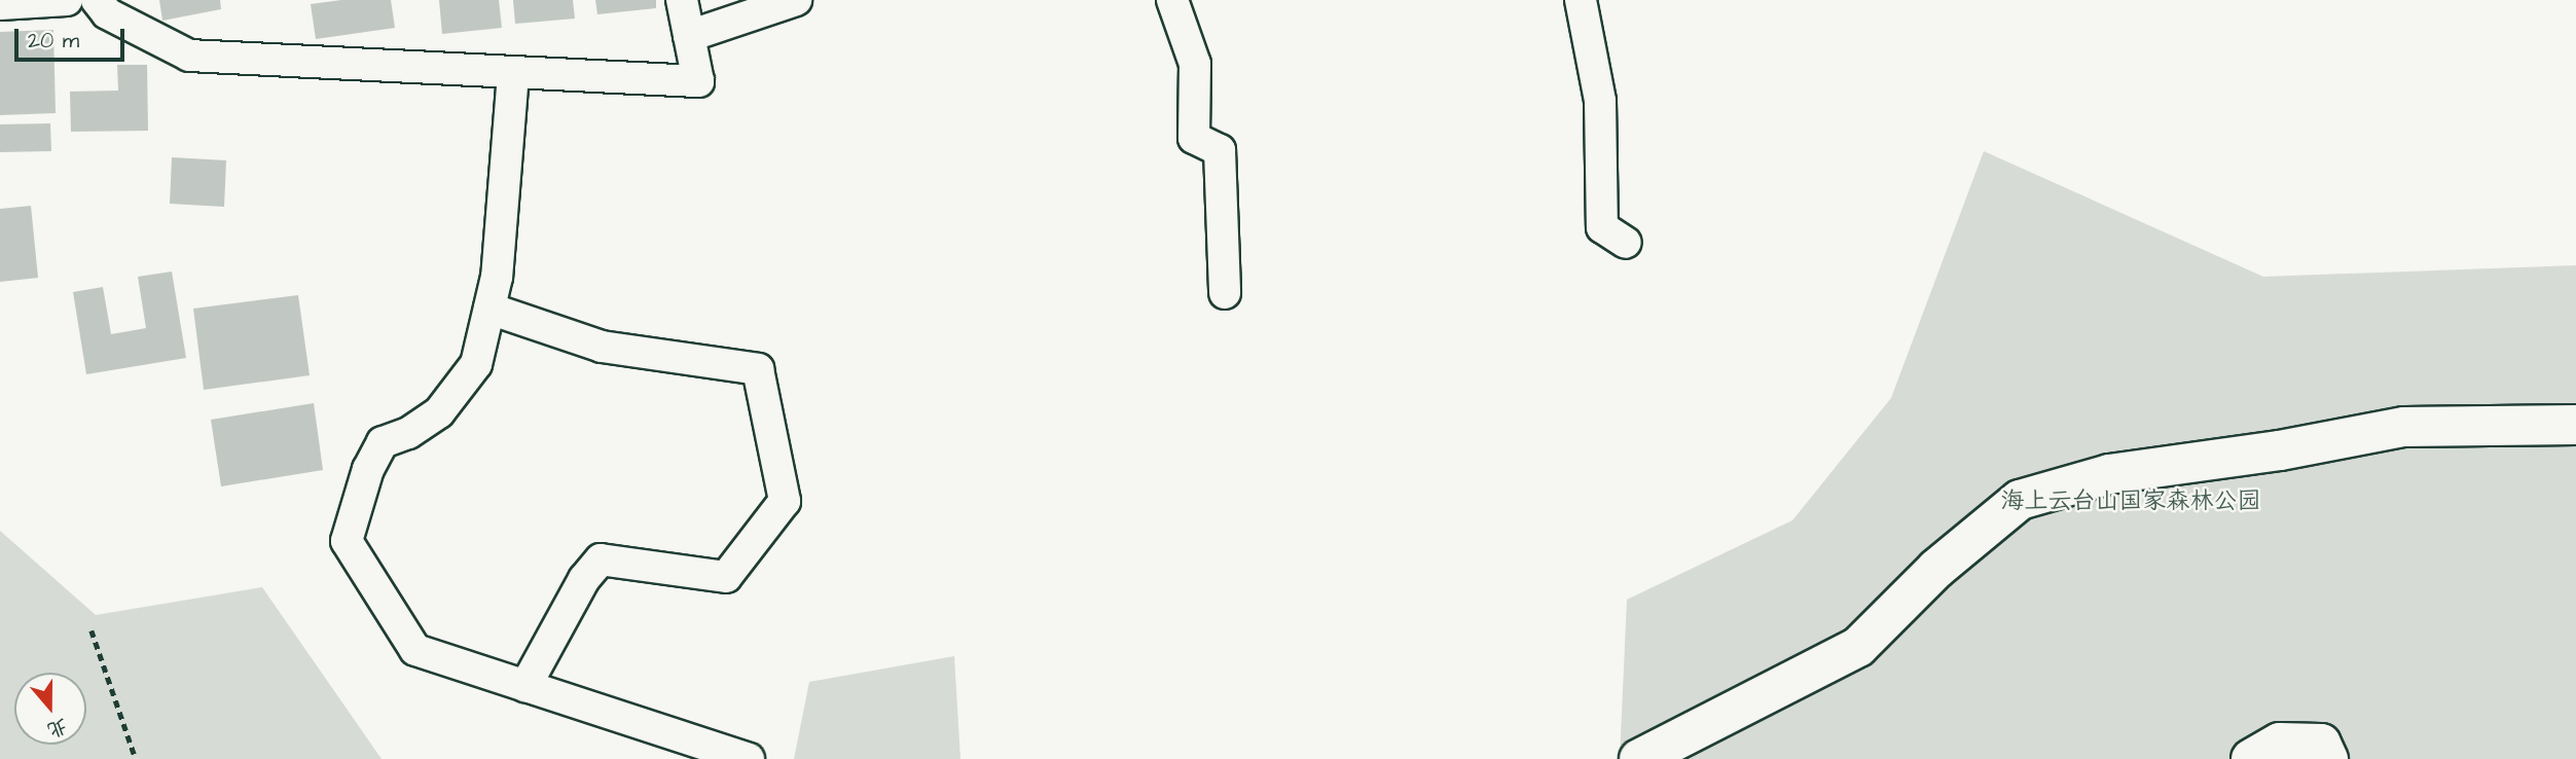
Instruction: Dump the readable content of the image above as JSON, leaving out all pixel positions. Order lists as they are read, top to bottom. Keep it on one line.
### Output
{"parks":["海上云台山国家森林公园"],"scale_bar":"20 m","north":"bottom"}
